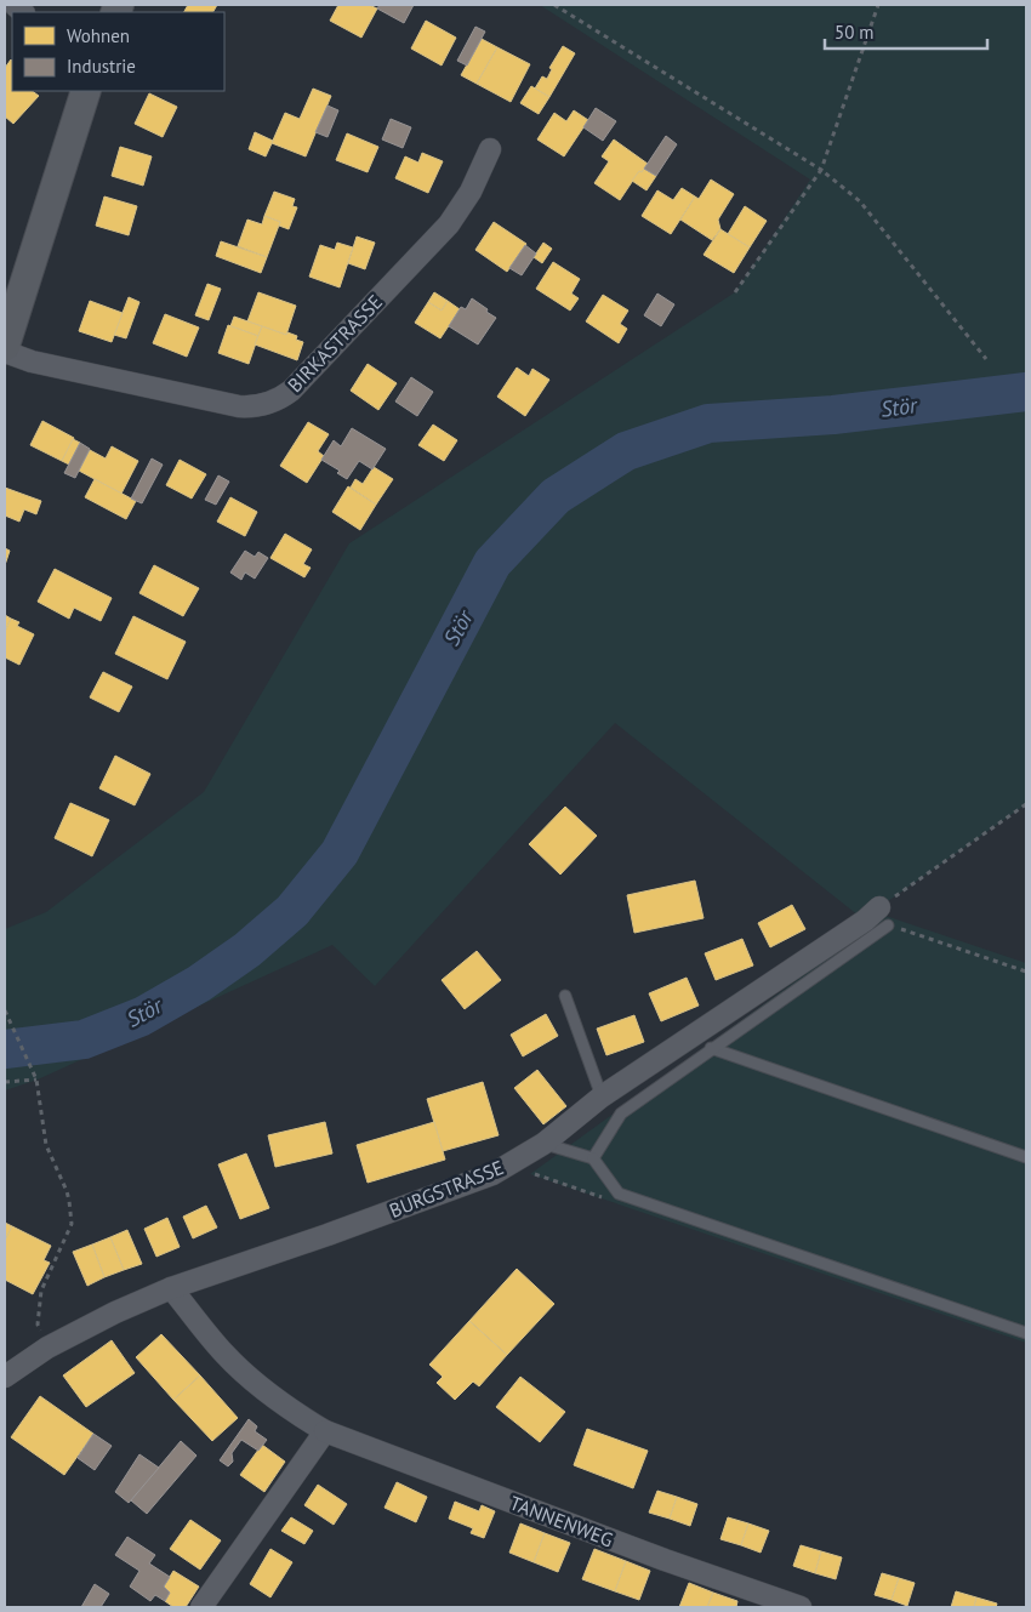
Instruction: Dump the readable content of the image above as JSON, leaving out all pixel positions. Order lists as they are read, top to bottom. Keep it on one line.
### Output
{"streets":{"street":["BIRKASTRASSE","BURGSTRASSE","TANNENWEG"]},"crossings":[["BURGSTRASSE","TANNENWEG"]],"water":["Stör"],"legend":["Wohnen","Industrie"],"scale_bar":"50 m"}
